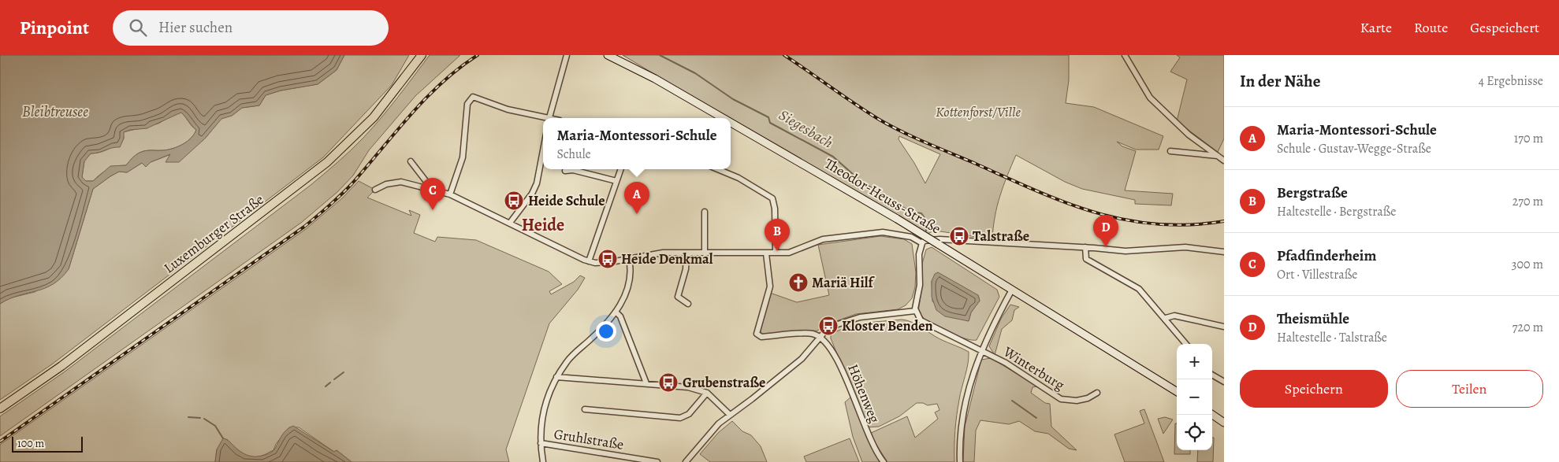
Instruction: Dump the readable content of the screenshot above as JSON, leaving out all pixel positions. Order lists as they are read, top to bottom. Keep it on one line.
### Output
{"streets":{"main road":["Theodor-Heuss-Straße","Luxemburger Straße"],"street":["Winterburg","Höhenweg","Gruhlstraße"]},"districts":["Heide"],"water":["Bleibtreusee","Siegesbach"],"parks":["Kottenforst/Ville"],"places":{"bus stop":["Heide Schule","Talstraße","Heide Denkmal","Kloster Benden","Grubenstraße"],"church":["Mariä Hilf"]},"scale_bar":"100 m","page":{"header":"Pinpoint","search":"Hier suchen","nav":["Karte","Route","Gespeichert"],"heading":["In der Nähe","4 Ergebnisse"],"list":[{"mark":"A","name":"Maria-Montessori-Schule","note":"Schule · Gustav-Wegge-Straße","value":"170 m"},{"mark":"B","name":"Bergstraße","note":"Haltestelle · Bergstraße","value":"270 m"},{"mark":"C","name":"Pfadfinderheim","note":"Ort · Villestraße","value":"300 m"},{"mark":"D","name":"Theismühle","note":"Haltestelle · Talstraße","value":"720 m"}],"popup":["Maria-Montessori-Schule","Schule"],"pins":["C","A","D","B"],"map_buttons":["+","−"],"buttons":["Speichern","Teilen"],"scale":"100 m"}}
